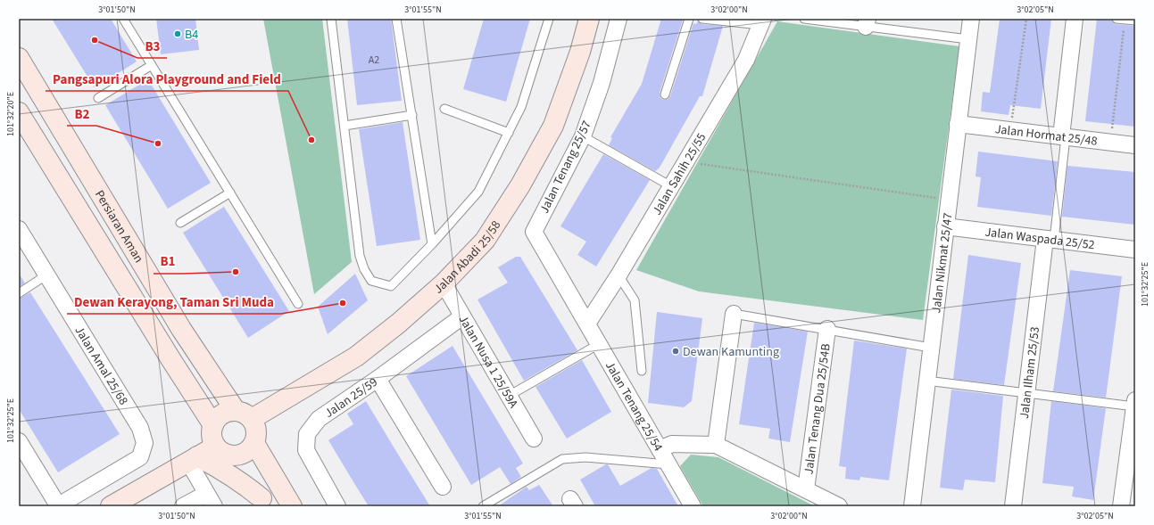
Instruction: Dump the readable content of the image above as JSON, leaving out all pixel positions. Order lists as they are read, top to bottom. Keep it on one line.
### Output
{"streets":{"street":["Jalan Hormat 25/48","Jalan Tenang 25/57","Jalan Sahih 25/55","Persiaran Aman","Jalan Waspada 25/52","Jalan Abadi 25/58","Jalan Nikmat 25/47","Jalan Nusa 1 25/59A","Jalan Amal 25/68","Jalan Ilham 25/53","Jalan 25/59","Jalan Tenang 25/54","Jalan Tenang Dua 25/54B"]},"crossings":[["Jalan Hormat 25/48","Jalan Nikmat 25/47"],["Jalan Tenang 25/57","Jalan Tenang 25/54"],["Jalan Sahih 25/55","Jalan Tenang 25/54"],["Persiaran Aman","Jalan Abadi 25/58"],["Jalan Waspada 25/52","Jalan Nikmat 25/47"],["Jalan Waspada 25/52","Jalan Ilham 25/53"],["Jalan Abadi 25/58","Jalan Nusa 1 25/59A"],["Jalan Nusa 1 25/59A","Jalan 25/59"],["Jalan Tenang 25/54","Jalan Tenang Dua 25/54B"]],"places":["B4","B3","Pangsapuri Alora Playground and Field","B2","B1","Dewan Kerayong, Taman Sri Muda","Dewan Kamunting"],"house_numbers":["A2"],"coordinates":["3°01'50\"N","3°01'55\"N","3°02'00\"N","3°02'05\"N","101°32'20\"E","101°32'25\"E"]}
